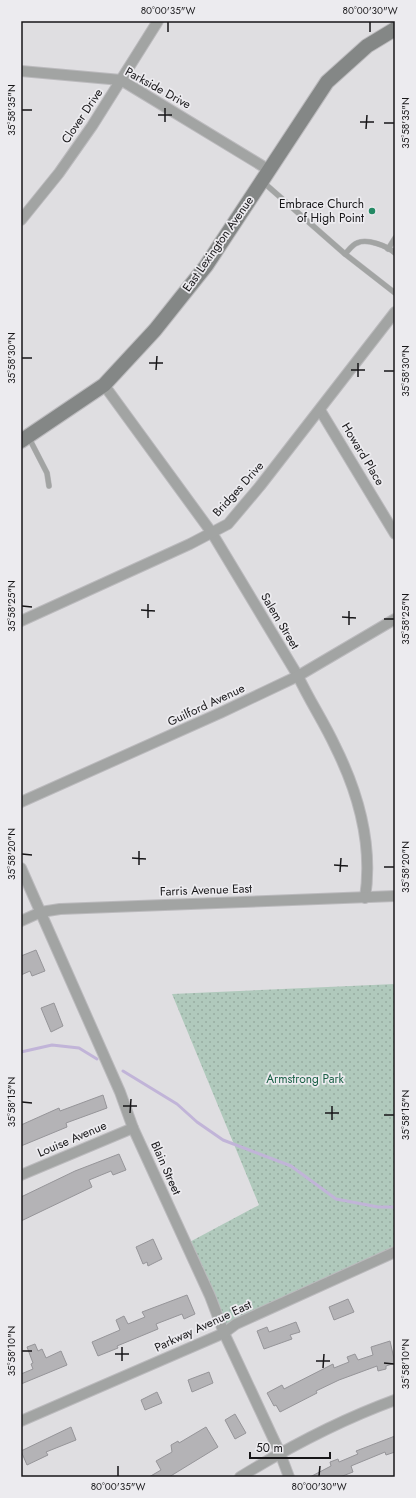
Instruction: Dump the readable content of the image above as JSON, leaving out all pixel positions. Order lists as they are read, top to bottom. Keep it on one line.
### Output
{"streets":{"main road":["East Lexington Avenue"],"street":["Parkside Drive","Clover Drive","Howard Place","Bridges Drive","Salem Street","Guilford Avenue","Farris Avenue East","Louise Avenue","Blain Street","Parkway Avenue East"]},"crossings":[["Parkside Drive","Clover Drive"],["Parkside Drive","East Lexington Avenue"],["East Lexington Avenue","Salem Street"],["Howard Place","Bridges Drive"],["Bridges Drive","Salem Street"],["Salem Street","Guilford Avenue"],["Salem Street","Farris Avenue East"],["Farris Avenue East","Blain Street"],["Louise Avenue","Blain Street"],["Blain Street","Parkway Avenue East"]],"parks":["Armstrong Park"],"places":["Embrace Church of High Point"],"scale_bar":"50 m","coordinates":["80°00'35\"W","80°00'30\"W","35°58'35\"N","35°58'30\"N","35°58'25\"N","35°58'20\"N","35°58'15\"N","35°58'10\"N"]}
